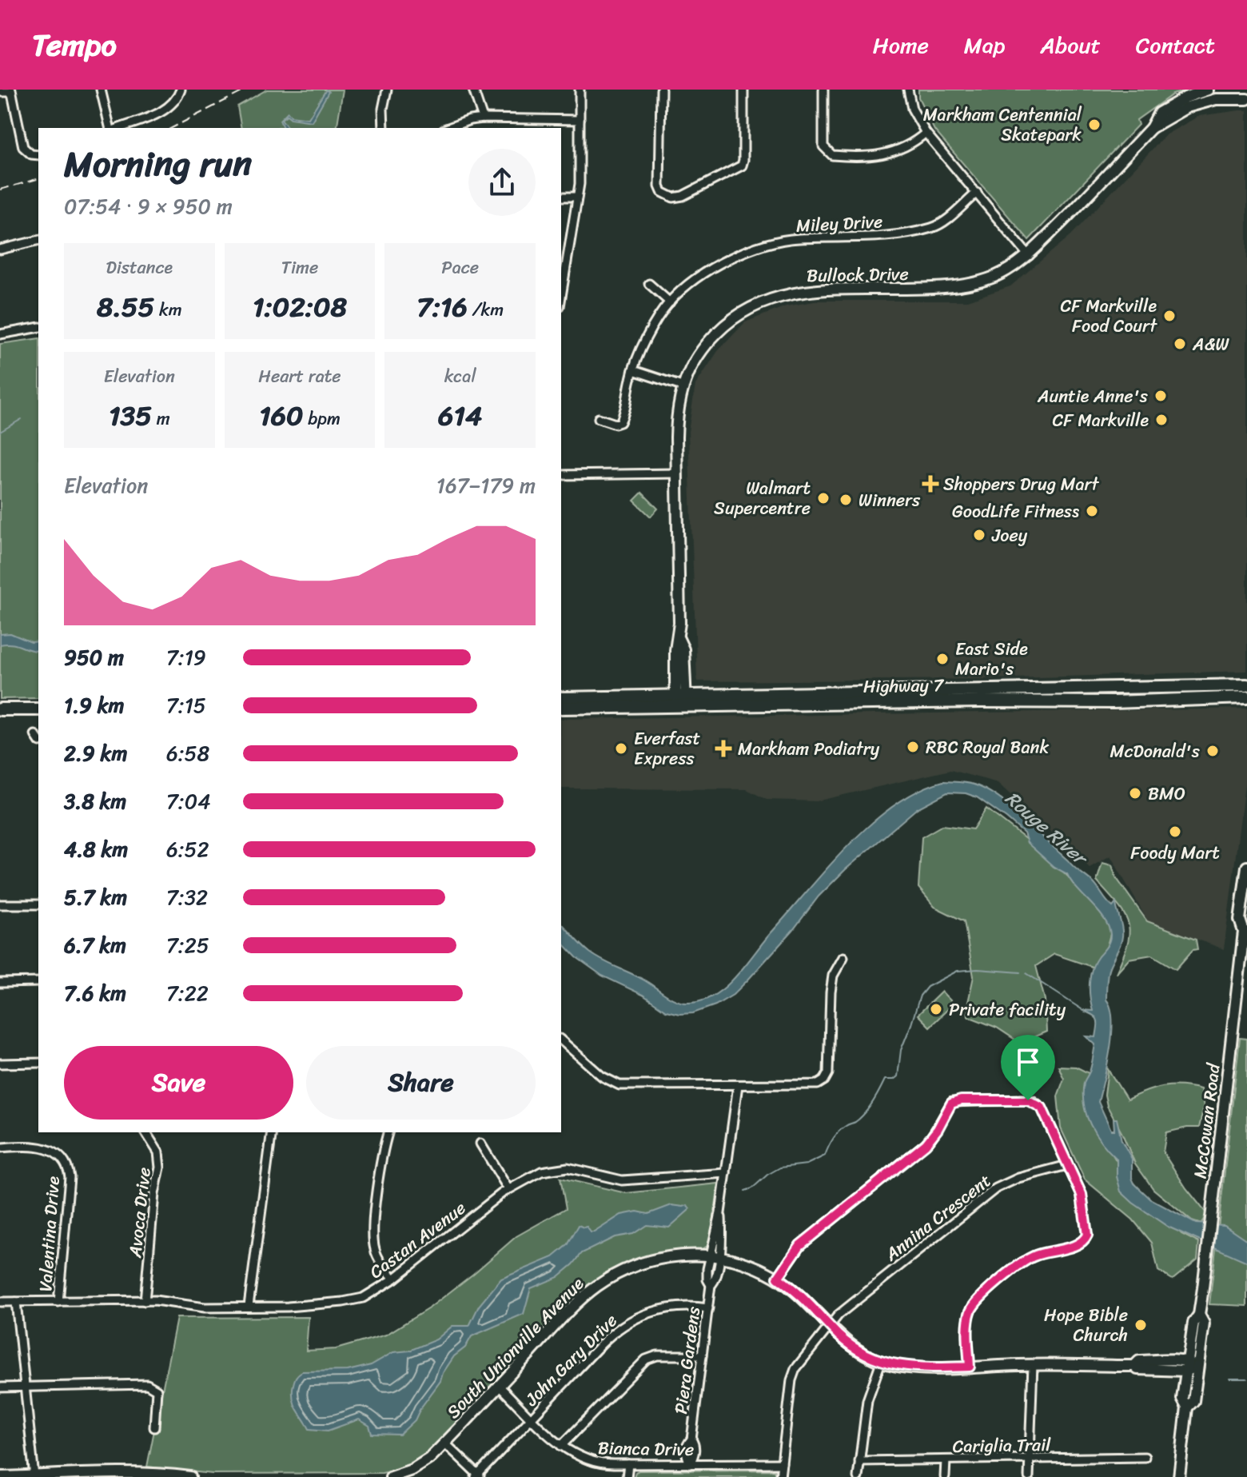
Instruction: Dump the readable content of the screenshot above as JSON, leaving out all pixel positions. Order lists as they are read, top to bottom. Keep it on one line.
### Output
{"streets":{"main road":["Highway 7"],"street":["Miley Drive","Bullock Drive","McCowan Road","Avoca Drive","Annina Crescent","Valentina Drive","Castan Avenue","South Unionville Avenue","John Gary Drive","Piera Gardens","Cariglia Trail","Bianca Drive"]},"crossings":[["Bullock Drive","Highway 7"],["McCowan Road","South Unionville Avenue"],["Avoca Drive","Castan Avenue"],["Annina Crescent","South Unionville Avenue"],["Annina Crescent","Bianca Drive"],["Valentina Drive","Castan Avenue"],["Castan Avenue","Piera Gardens"],["South Unionville Avenue","Piera Gardens"],["South Unionville Avenue","Bianca Drive"],["John Gary Drive","Piera Gardens"],["John Gary Drive","Bianca Drive"],["Piera Gardens","Bianca Drive"]],"water":["Rouge River"],"places":{"other":["Markham Centennial Skatepark","CF Markville Food Court","A&W","Auntie Anne's","CF Markville","Walmart Supercentre","Winners","GoodLife Fitness","Joey","East Side Mario's","RBC Royal Bank","Everfast Express","McDonald's","BMO","Foody Mart","Private facility","Hope Bible Church"],"health":["Shoppers Drug Mart","Markham Podiatry"]},"page":{"header":"Tempo","nav":["Home","Map","About","Contact"],"heading":["Morning run","07:54 · 9 × 950 m"],"stats":[["Distance","8.55 km"],["Time","1:02:08"],["Pace","7:16 /km"],["Elevation","135 m"],["Heart rate","160 bpm"],["kcal","614"]],"chart":["Elevation","167–179 m"],"list":[{"name":"950 m","note":"7:19"},{"name":"1.9 km","note":"7:15"},{"name":"2.9 km","note":"6:58"},{"name":"3.8 km","note":"7:04"},{"name":"4.8 km","note":"6:52"},{"name":"5.7 km","note":"7:32"},{"name":"6.7 km","note":"7:25"},{"name":"7.6 km","note":"7:22"}],"buttons":["Save","Share"]}}
